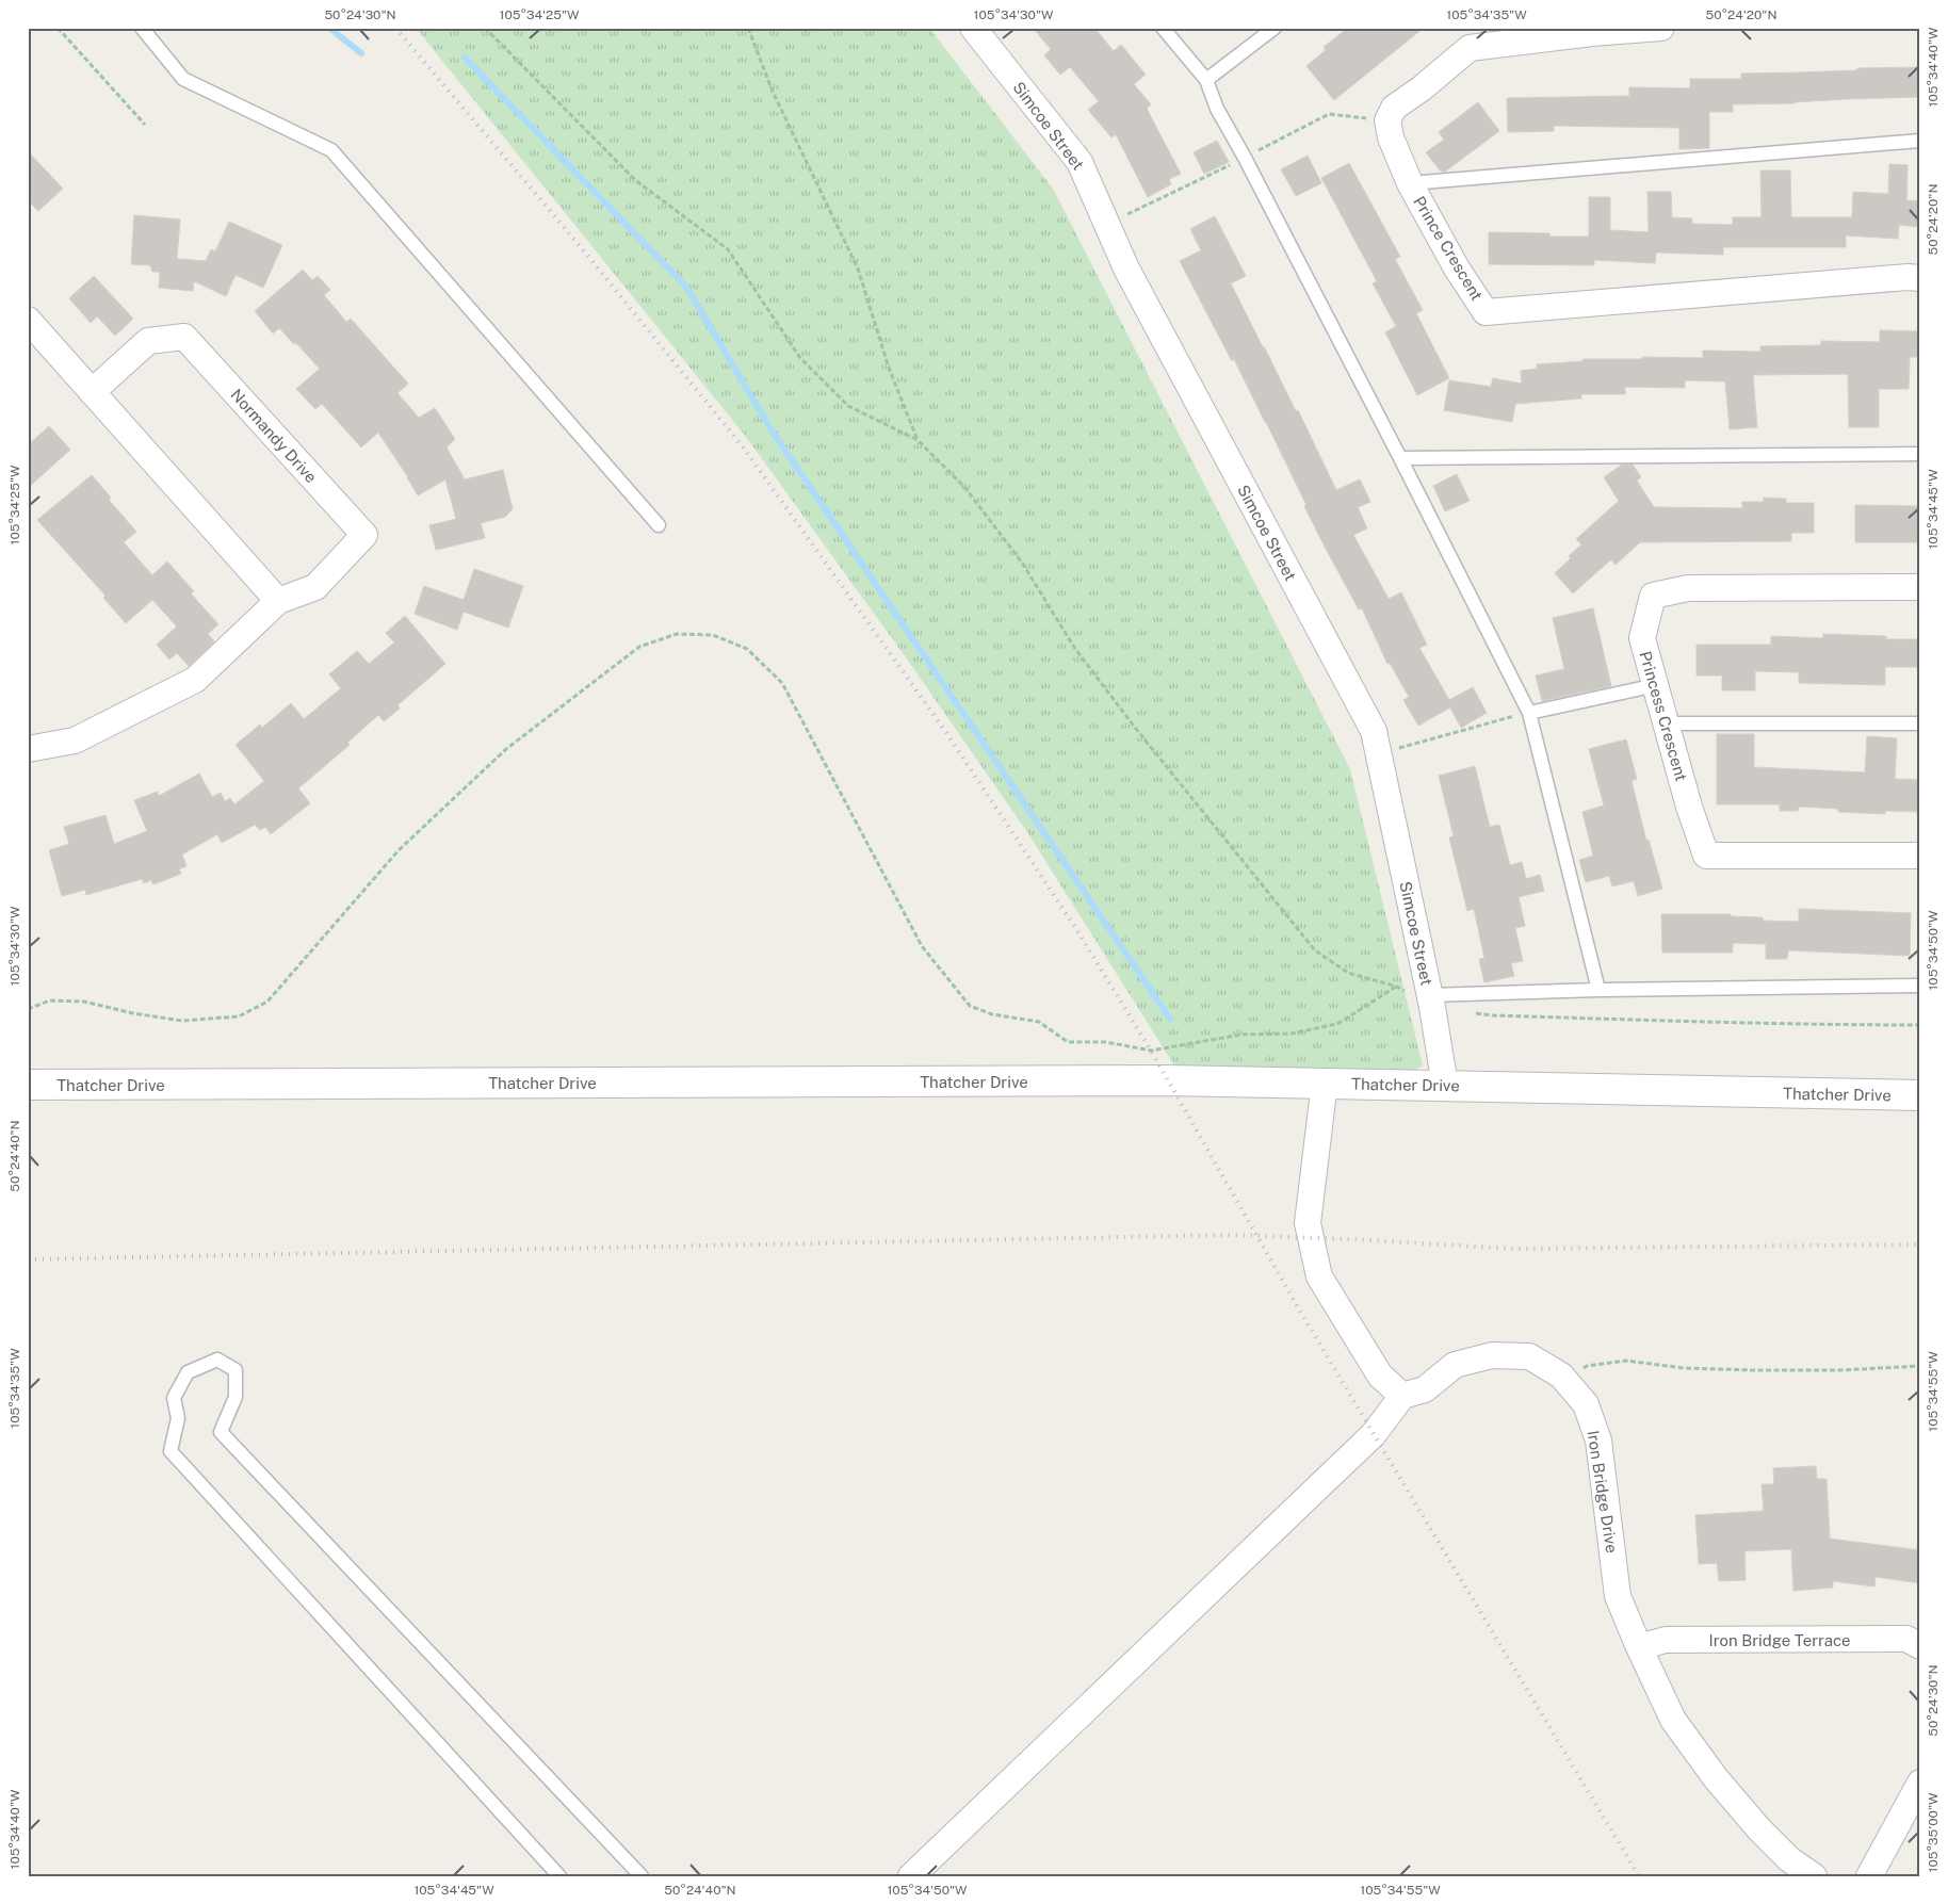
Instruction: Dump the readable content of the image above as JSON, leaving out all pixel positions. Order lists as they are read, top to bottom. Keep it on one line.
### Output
{"streets":{"main road":["Thatcher Drive"],"street":["Simcoe Street","Prince Crescent","Normandy Drive","Princess Crescent","Iron Bridge Drive","Iron Bridge Terrace"]},"crossings":[["Simcoe Street","Thatcher Drive"],["Iron Bridge Drive","Iron Bridge Terrace"]],"coordinates":["50°24'30\"N","105°34'25\"W","105°34'30\"W","105°34'35\"W","50°24'20\"N","105°34'40\"W","105°34'45\"W","105°34'50\"W","50°24'40\"N","105°34'55\"W","105°35'00\"W"]}
